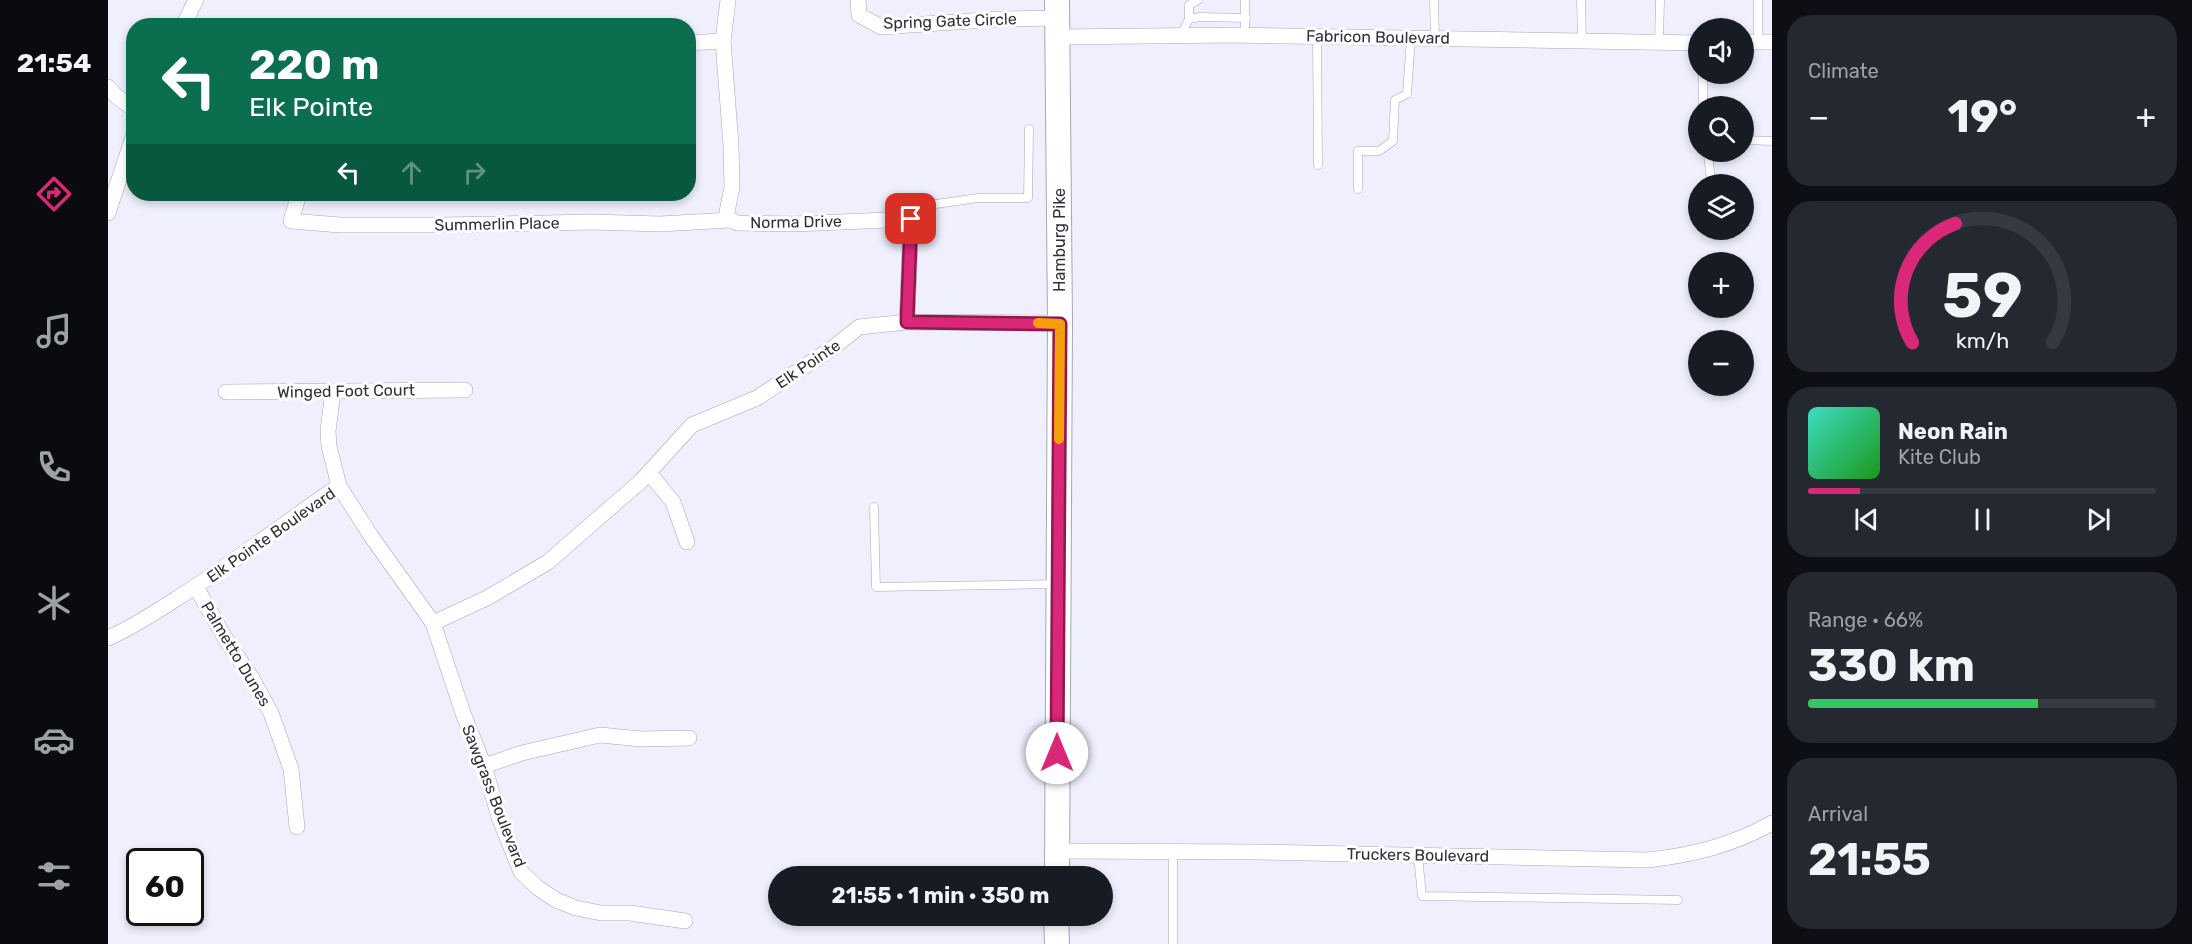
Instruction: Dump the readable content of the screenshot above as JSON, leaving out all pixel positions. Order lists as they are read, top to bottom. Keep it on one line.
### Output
{"streets":{"main road":["Hamburg Pike"],"street":["Spring Gate Circle","Fabricon Boulevard","Norma Drive","Summerlin Place","Elk Pointe","Winged Foot Court","Elk Pointe Boulevard","Palmetto Dunes","Sawgrass Boulevard","Truckers Boulevard"]},"crossings":[["Spring Gate Circle","Fabricon Boulevard"],["Spring Gate Circle","Hamburg Pike"],["Fabricon Boulevard","Hamburg Pike"],["Norma Drive","Summerlin Place"],["Hamburg Pike","Elk Pointe"],["Hamburg Pike","Truckers Boulevard"],["Elk Pointe","Elk Pointe Boulevard"],["Elk Pointe","Sawgrass Boulevard"],["Elk Pointe Boulevard","Palmetto Dunes"],["Elk Pointe Boulevard","Sawgrass Boulevard"]],"page":{"tabs":"21:54","tile":["Climate",["Range · 66%","330 km"],["Arrival","21:55"]],"map_buttons":["+","−"],"turn":["220 m","Elk Pointe"],"heat":["−","19°","+"],"song":["Neon Rain","Kite Club"],"limit":"60","trip":"21:55 · 1 min · 350 m","gauge":["59","km/h"]}}
